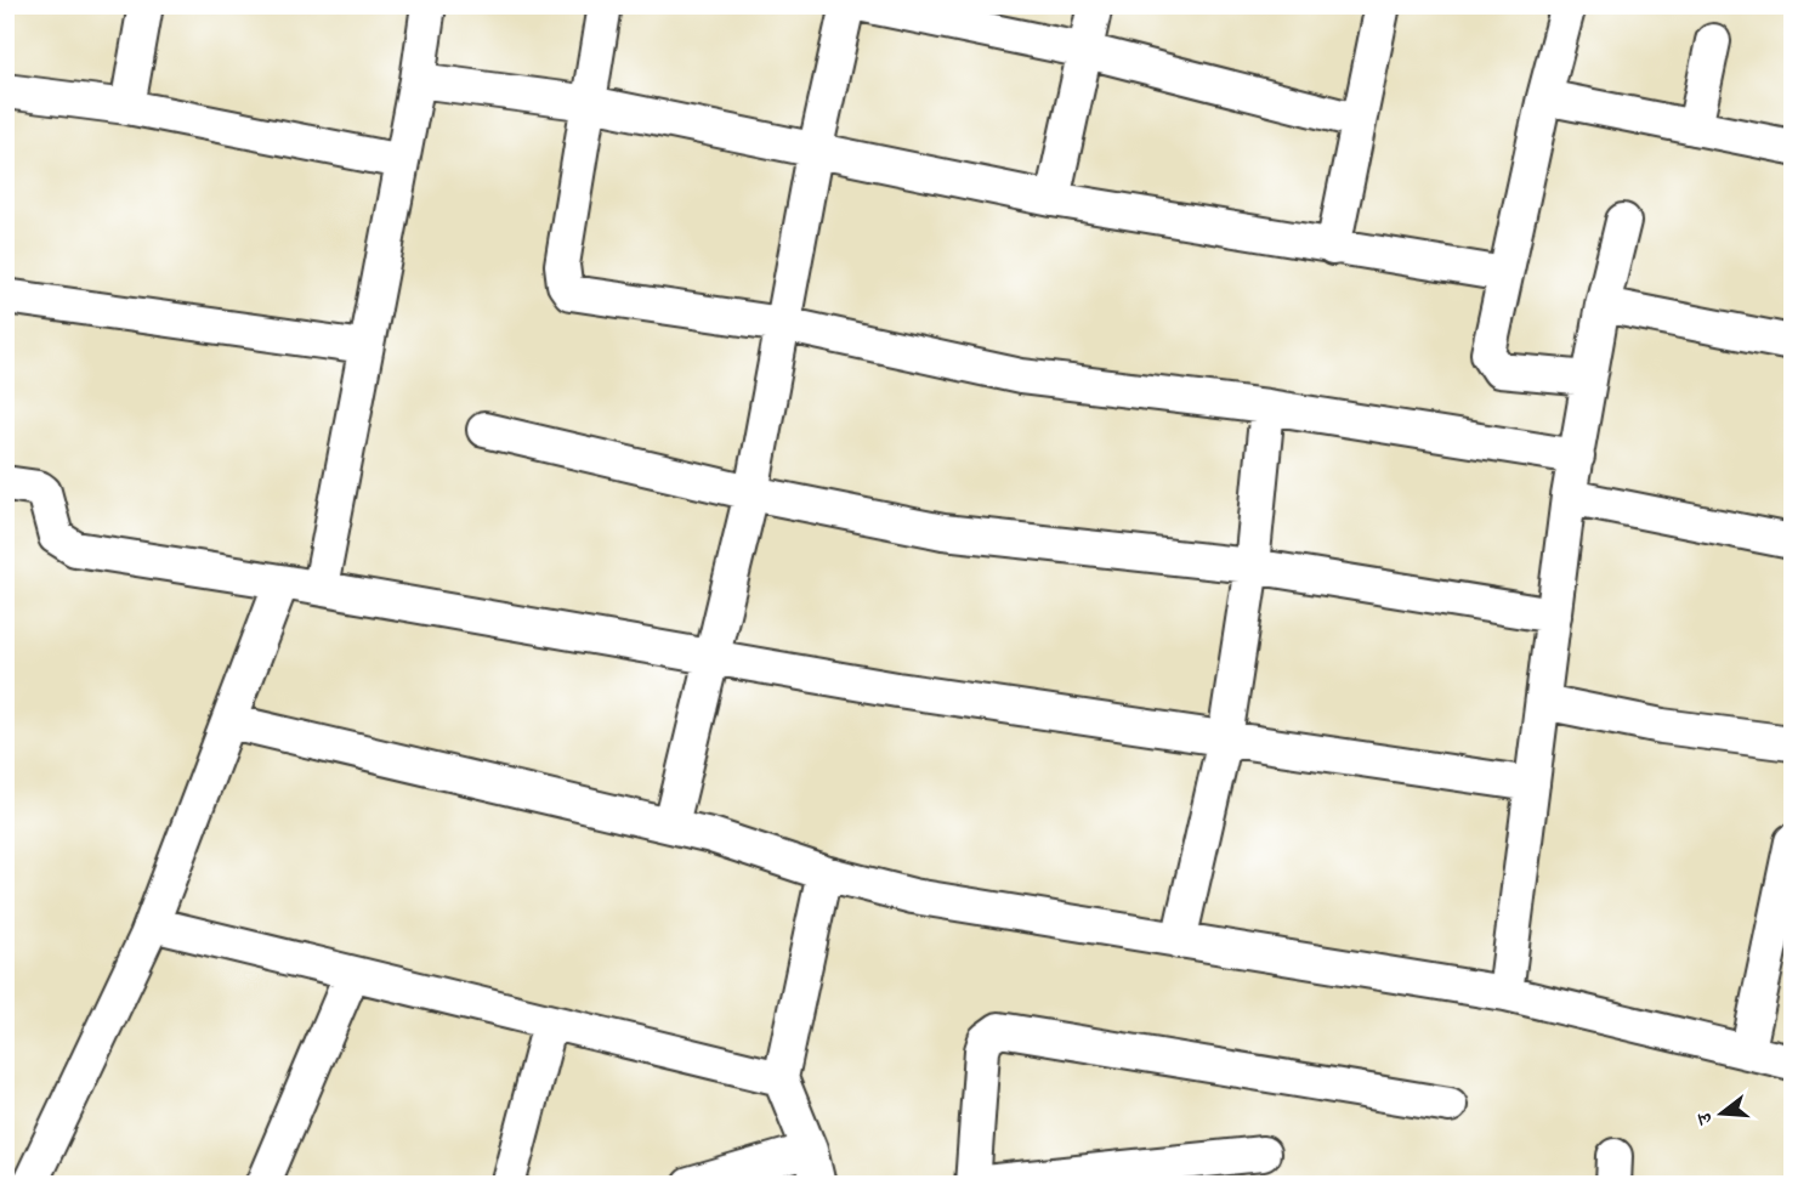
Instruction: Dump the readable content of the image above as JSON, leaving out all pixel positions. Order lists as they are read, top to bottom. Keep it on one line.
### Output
{"north":"left"}
